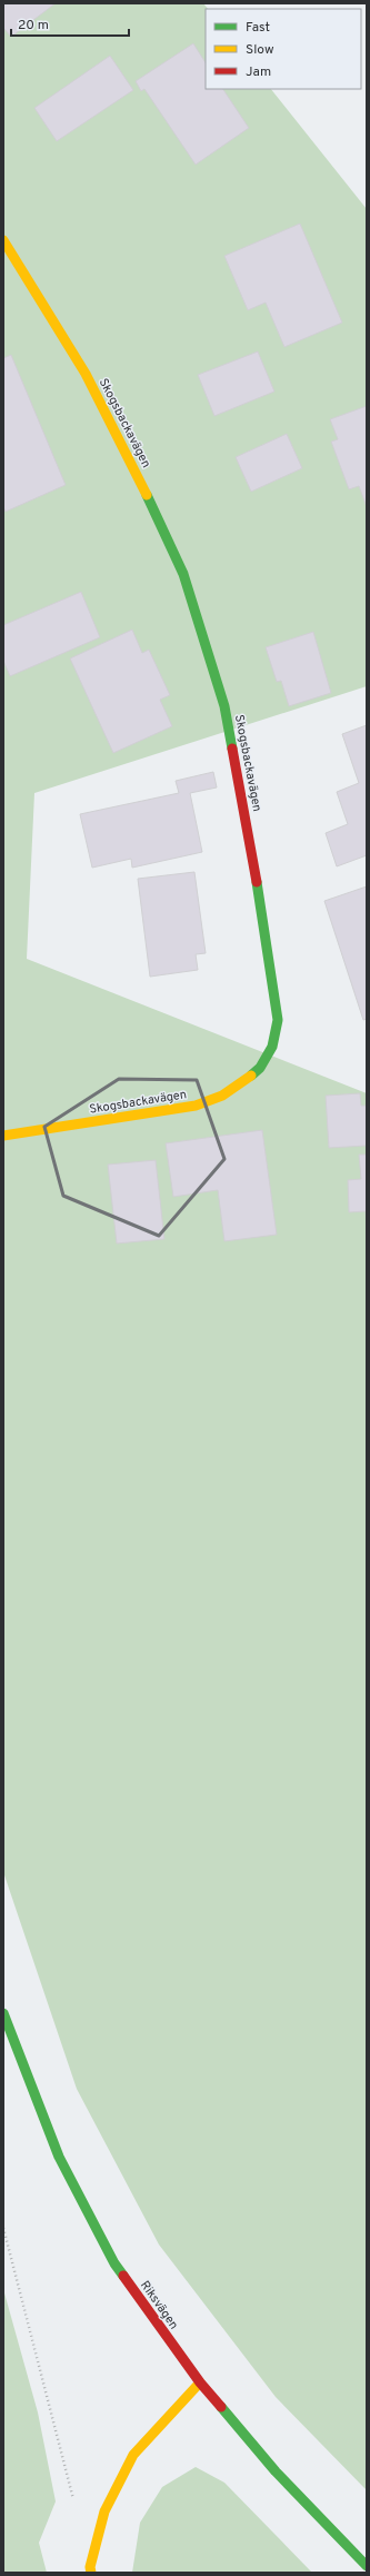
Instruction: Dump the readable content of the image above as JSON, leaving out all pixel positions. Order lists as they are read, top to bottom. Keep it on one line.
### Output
{"streets":{"street":["Skogsbackavägen","Riksvägen"]},"legend":["Fast","Slow","Jam"],"scale_bar":"20 m"}
